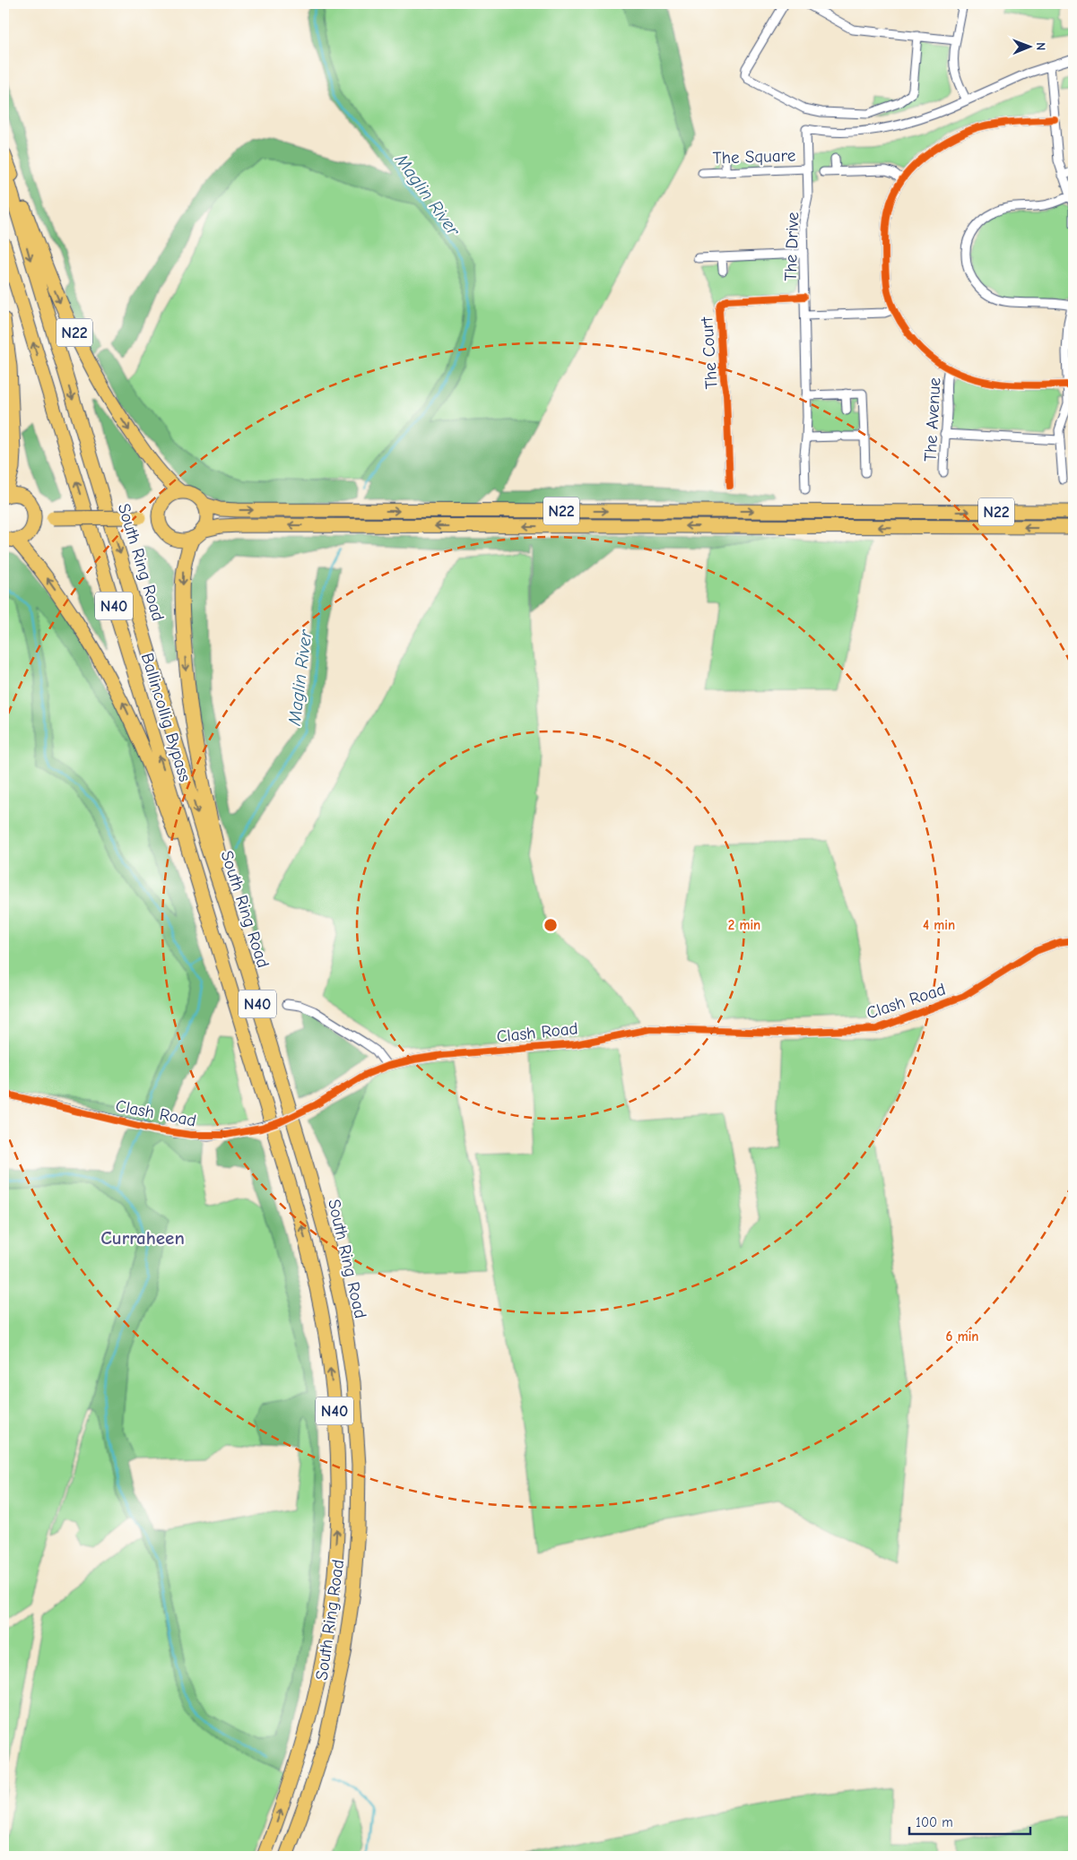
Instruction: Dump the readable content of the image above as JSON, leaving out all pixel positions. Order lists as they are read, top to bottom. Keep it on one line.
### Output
{"streets":{"highway":["N22","South Ring Road","N40","Ballincollig Bypass"],"street":["The Square","The Drive","The Court","The Avenue","Clash Road"]},"crossings":[["The Square","The Drive"],["The Drive","The Court"],["South Ring Road","Ballincollig Bypass"]],"districts":["Curraheen"],"water":["Maglin River"],"scale_bar":"100 m","north":"right","rings":["2 min","4 min","6 min"]}
